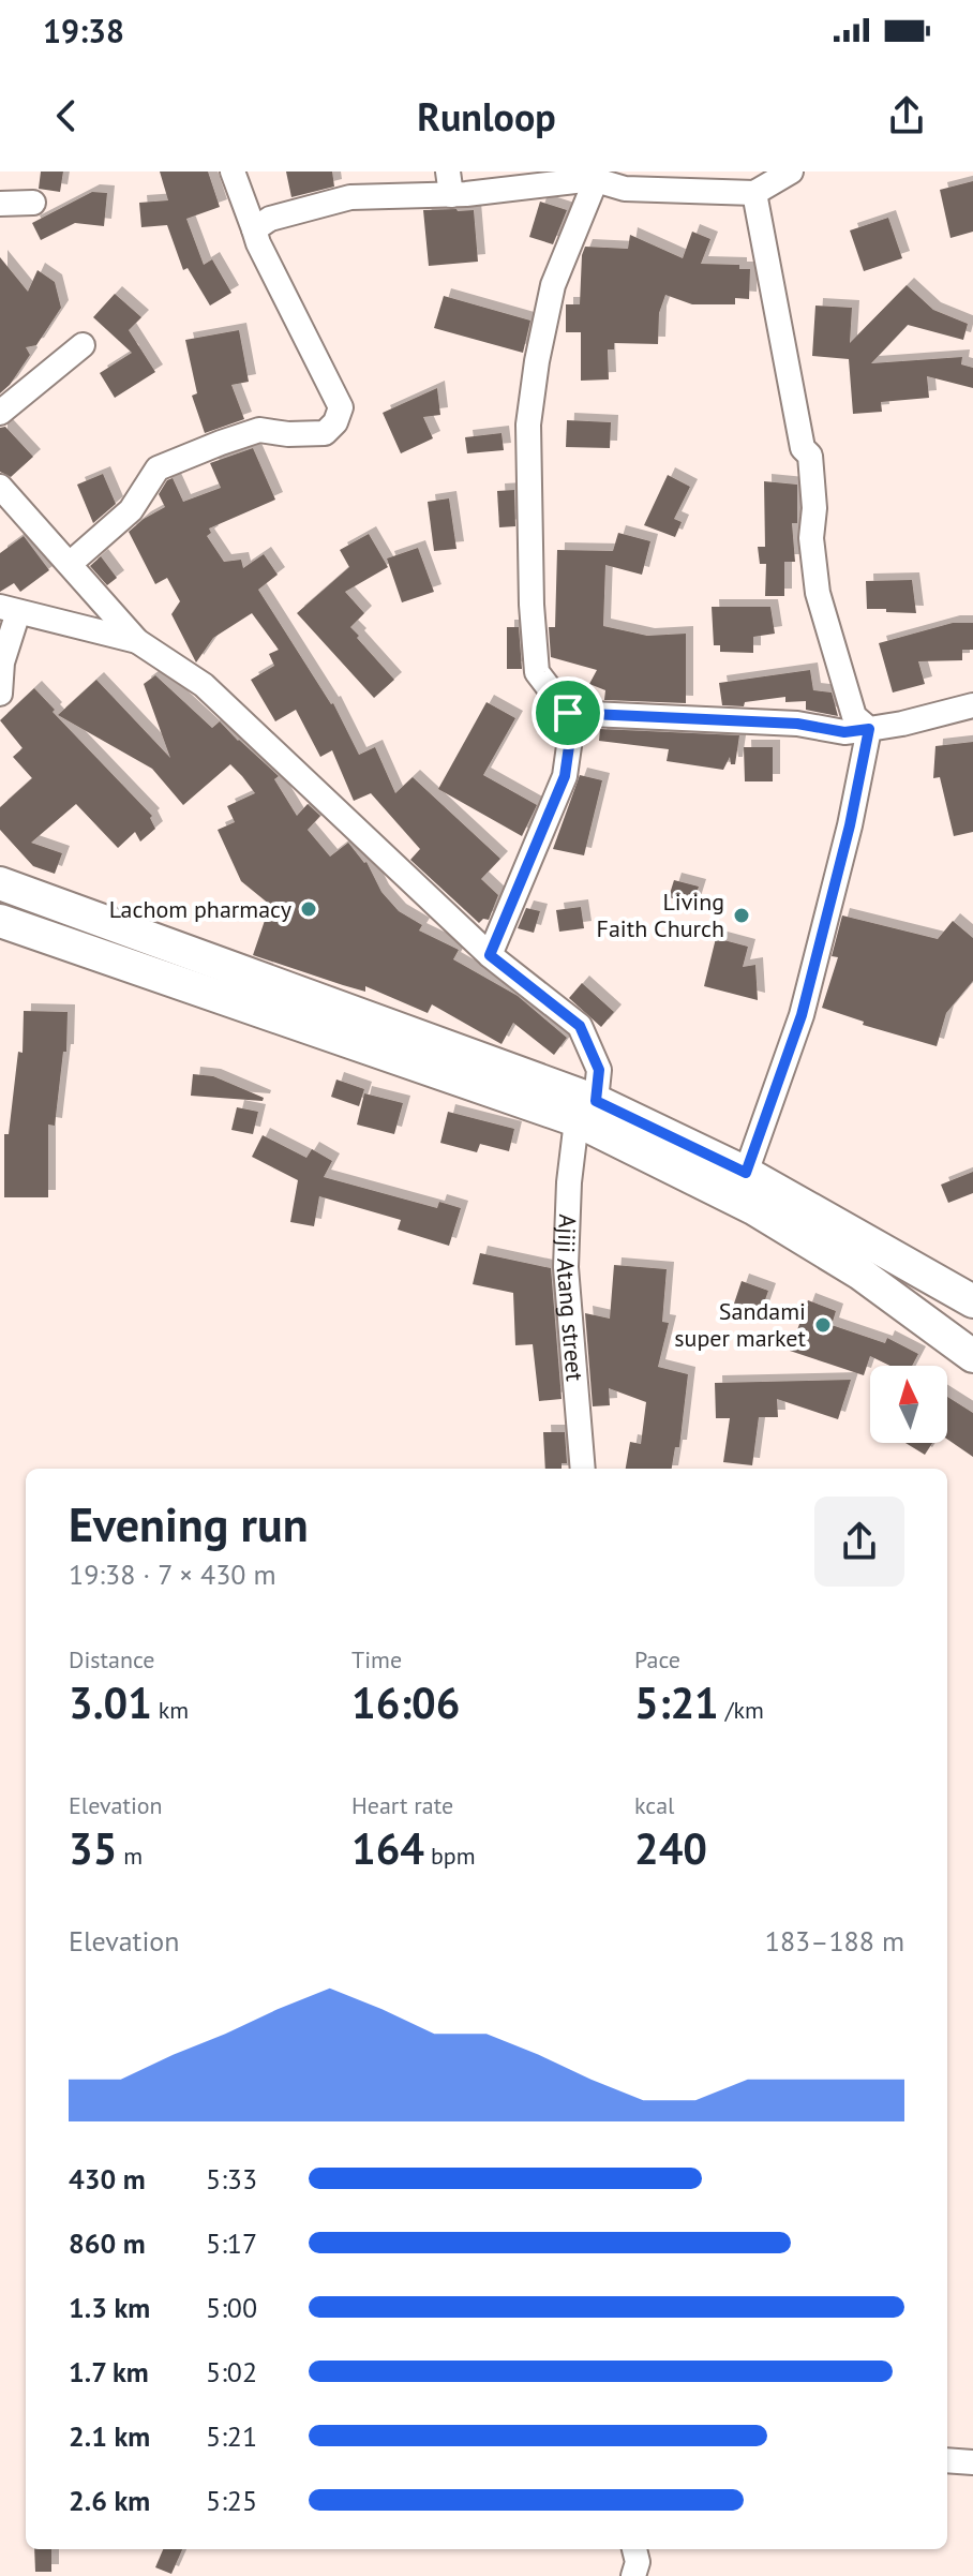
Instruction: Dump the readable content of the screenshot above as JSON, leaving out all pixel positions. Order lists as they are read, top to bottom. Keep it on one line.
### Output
{"streets":{"street":["Ajiji Atang street"]},"places":["Lachom pharmacy","Living Faith Church","Sandami super market"],"north":"top","page":{"status":"19:38","header":"Runloop","heading":["Evening run","19:38 · 7 × 430 m"],"stats":[["Distance","3.01 km"],["Time","16:06"],["Pace","5:21 /km"],["Elevation","35 m"],["Heart rate","164 bpm"],["kcal","240"]],"chart":["Elevation","183–188 m"],"list":[{"name":"430 m","note":"5:33"},{"name":"860 m","note":"5:17"},{"name":"1.3 km","note":"5:00"},{"name":"1.7 km","note":"5:02"},{"name":"2.1 km","note":"5:21"},{"name":"2.6 km","note":"5:25"}]}}
